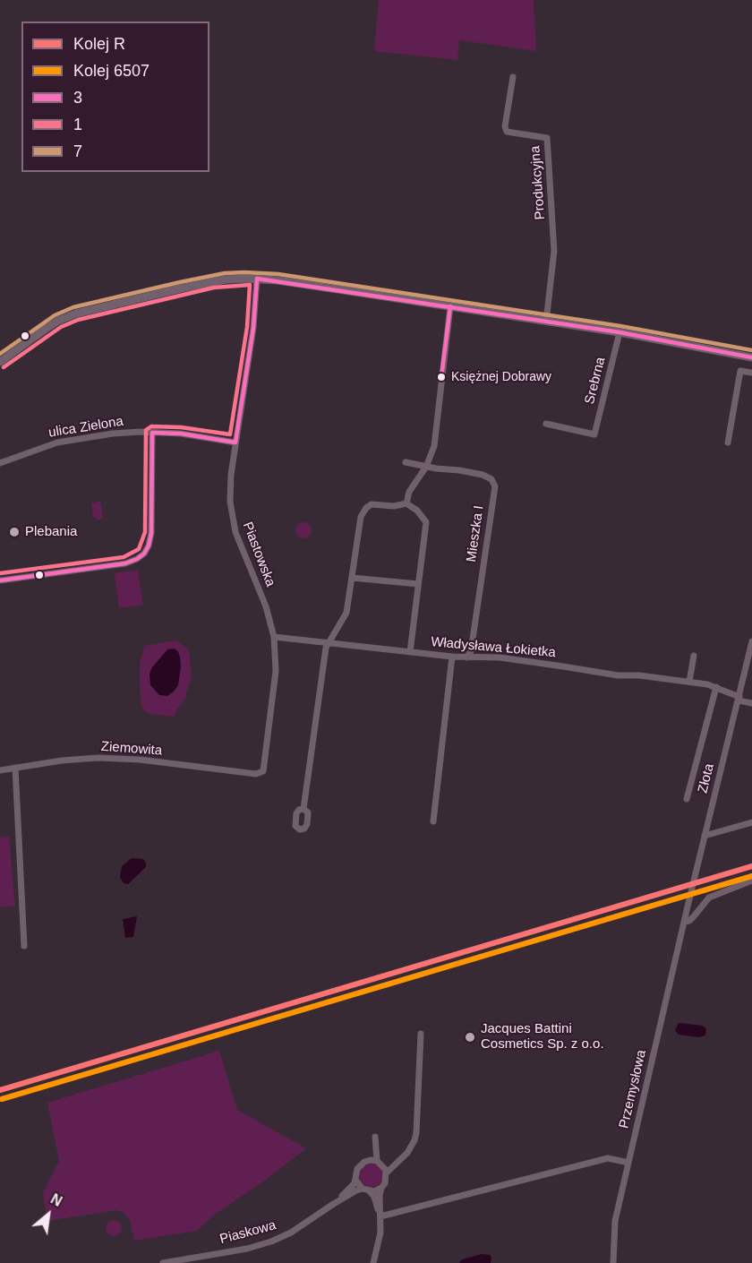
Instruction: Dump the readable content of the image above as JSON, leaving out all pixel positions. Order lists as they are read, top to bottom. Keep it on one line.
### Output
{"streets":{"street":["Produkcyjna","Srebrna","ulica Zielona","Mieszka I","Piastowska","Władysława Łokietka","Ziemowita","Złota","Przemysłowa","Piaskowa"]},"crossings":[["ulica Zielona","Piastowska"],["Mieszka I","Władysława Łokietka"],["Piastowska","Władysława Łokietka"],["Piastowska","Ziemowita"],["Władysława Łokietka","Złota"],["Złota","Przemysłowa"]],"places":["Księżnej Dobrawy","Plebania","Jacques Battini Cosmetics Sp. z o.o."],"lines":["transit line 7","transit line 3","transit line 1","rail line R","rail line 6507"],"legend":["Kolej R","Kolej 6507","3","1","7"],"north":"top right"}
